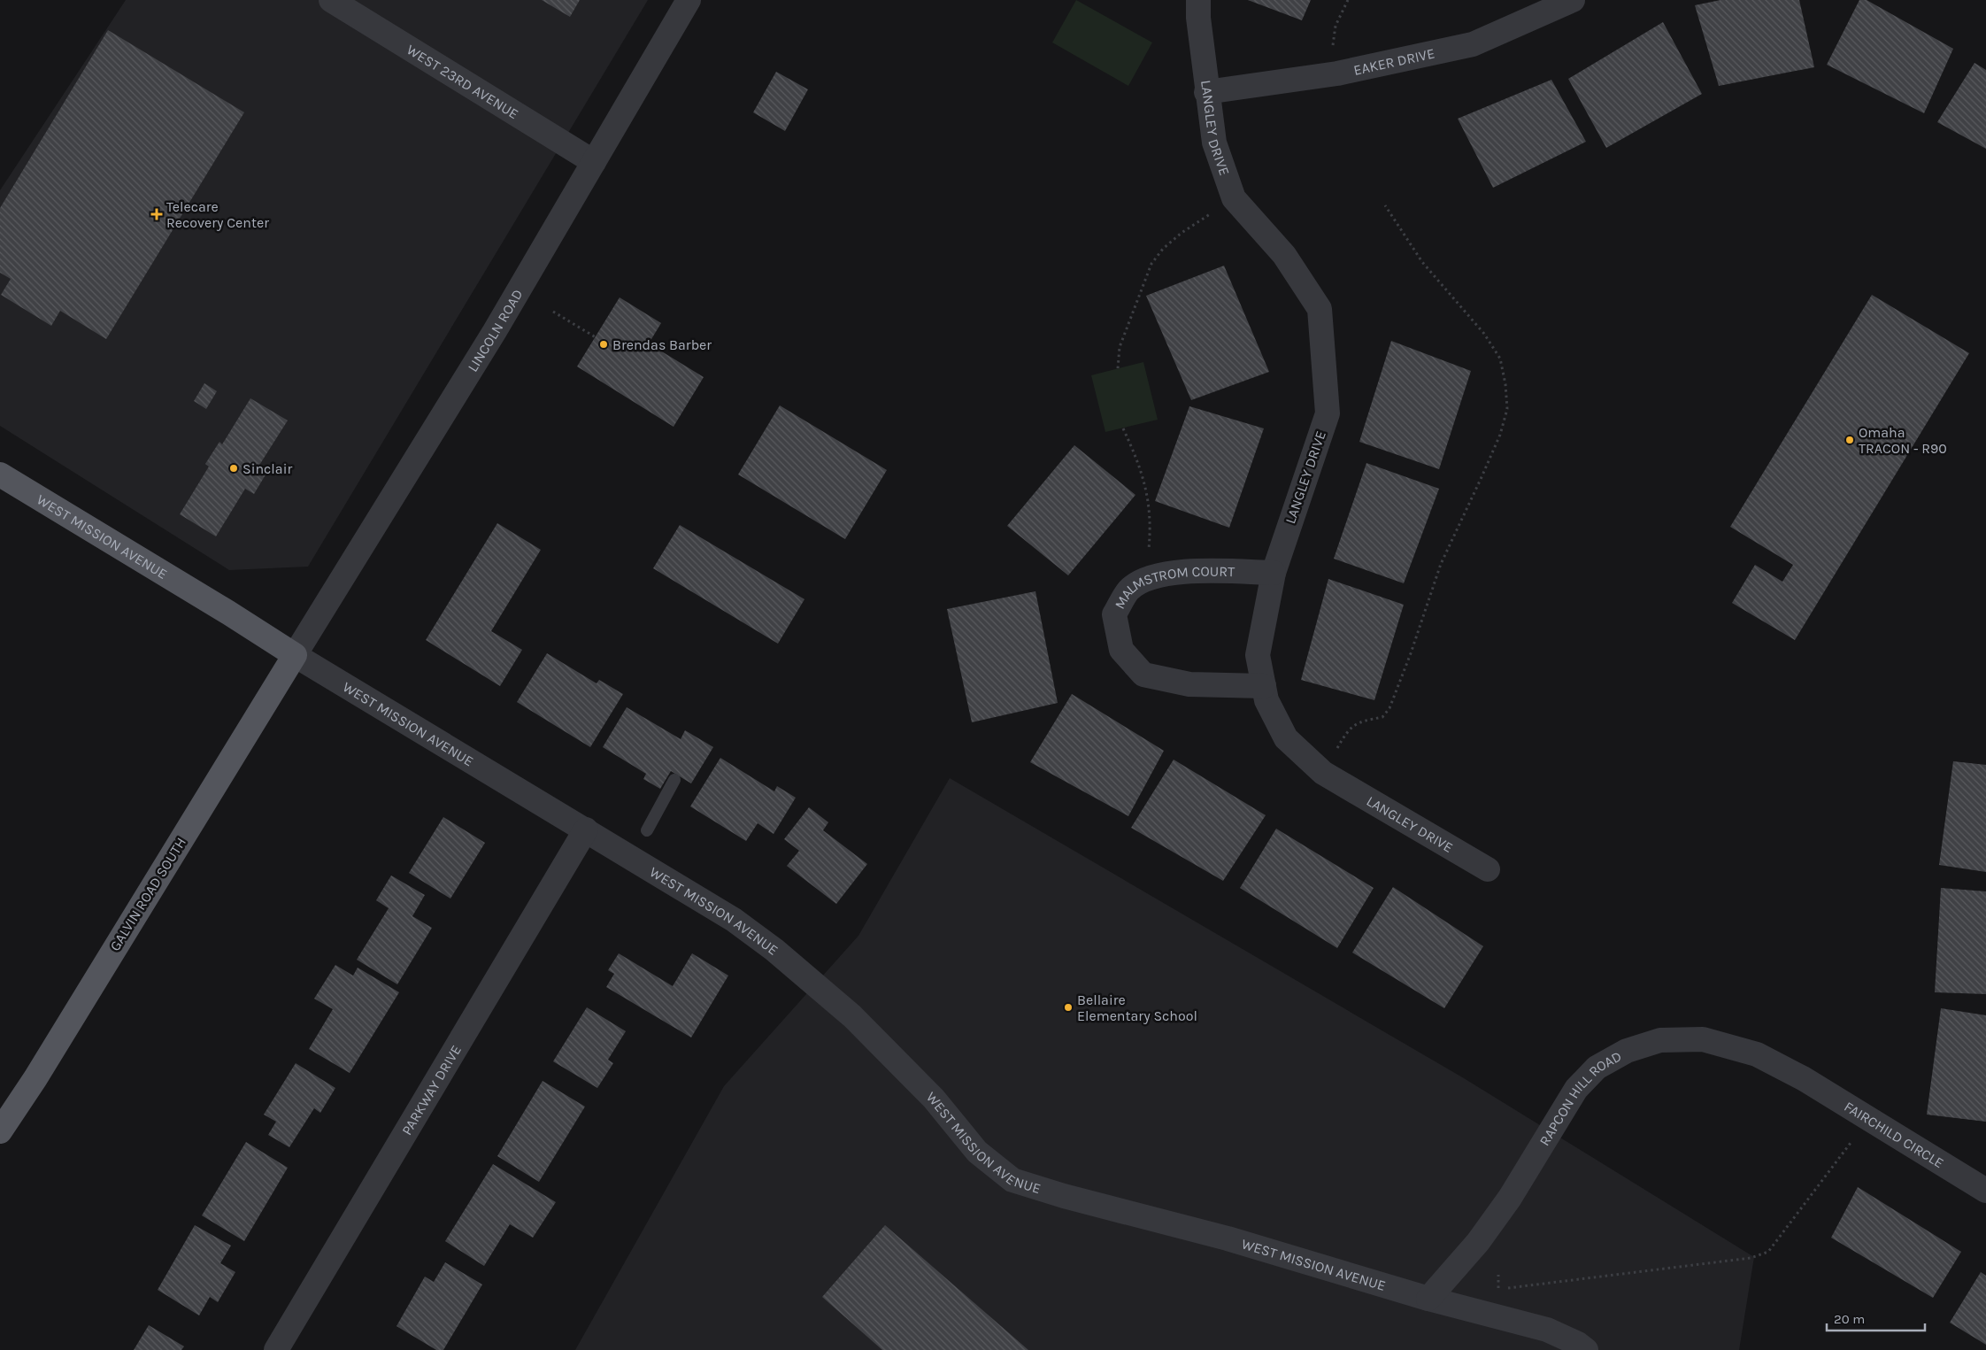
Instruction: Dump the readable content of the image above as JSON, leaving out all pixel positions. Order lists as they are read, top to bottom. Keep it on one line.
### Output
{"streets":{"main road":["WEST MISSION AVENUE","GALVIN ROAD SOUTH"],"street":["EAKER DRIVE","WEST 23RD AVENUE","LANGLEY DRIVE","LINCOLN ROAD","MALMSTROM COURT","PARKWAY DRIVE","RAPCON HILL ROAD","FAIRCHILD CIRCLE"]},"crossings":[["EAKER DRIVE","LANGLEY DRIVE"],["WEST 23RD AVENUE","LINCOLN ROAD"],["LANGLEY DRIVE","MALMSTROM COURT"],["LINCOLN ROAD","WEST MISSION AVENUE"],["LINCOLN ROAD","GALVIN ROAD SOUTH"],["WEST MISSION AVENUE","GALVIN ROAD SOUTH"],["WEST MISSION AVENUE","PARKWAY DRIVE"],["WEST MISSION AVENUE","RAPCON HILL ROAD"],["RAPCON HILL ROAD","FAIRCHILD CIRCLE"]],"places":{"health":["Telecare Recovery Center"],"other":["Brendas Barber","Omaha TRACON - R90","Sinclair","Bellaire Elementary School"]},"scale_bar":"20 m"}
